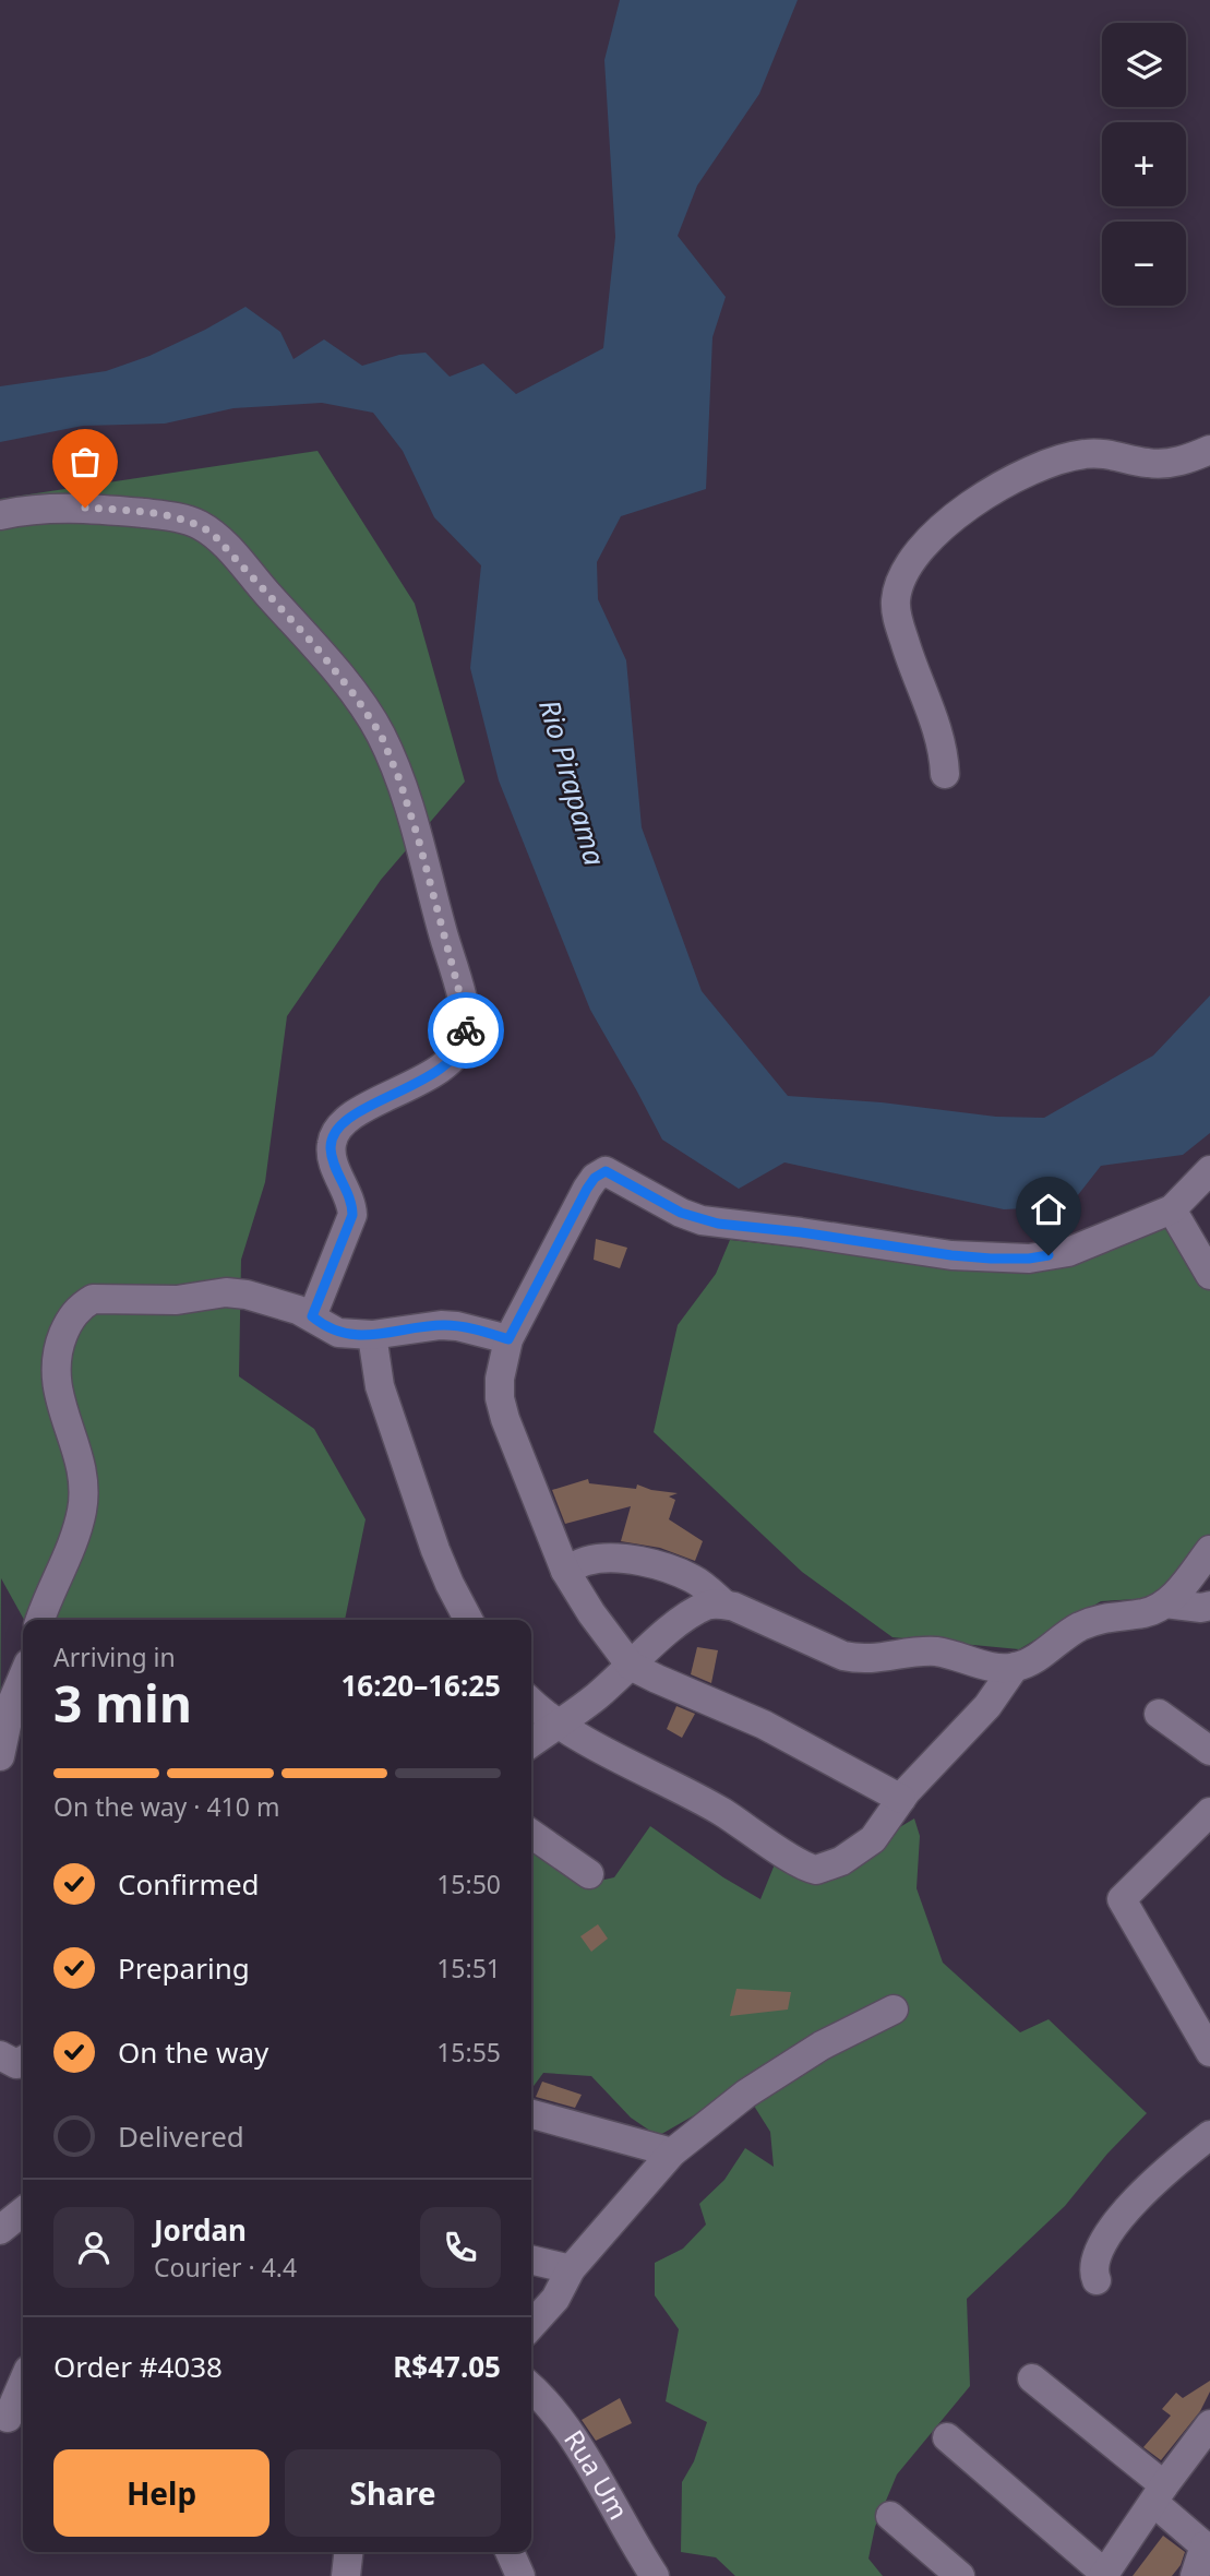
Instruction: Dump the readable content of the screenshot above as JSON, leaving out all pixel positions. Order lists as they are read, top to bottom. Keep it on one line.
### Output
{"streets":{"street":["Rua Um"]},"water":["Rio Pirapama"],"page":{"map_buttons":["+","−"],"heading":["3 min","Arriving in","16:20–16:25"],"panel":["Jordan","Courier · 4.4","Order #4038","R$47.05"],"bar":"On the way · 410 m","list":[["Confirmed","15:50"],["Preparing","15:51"],["On the way","15:55"],"Delivered"],"buttons":["Help","Share"]}}
